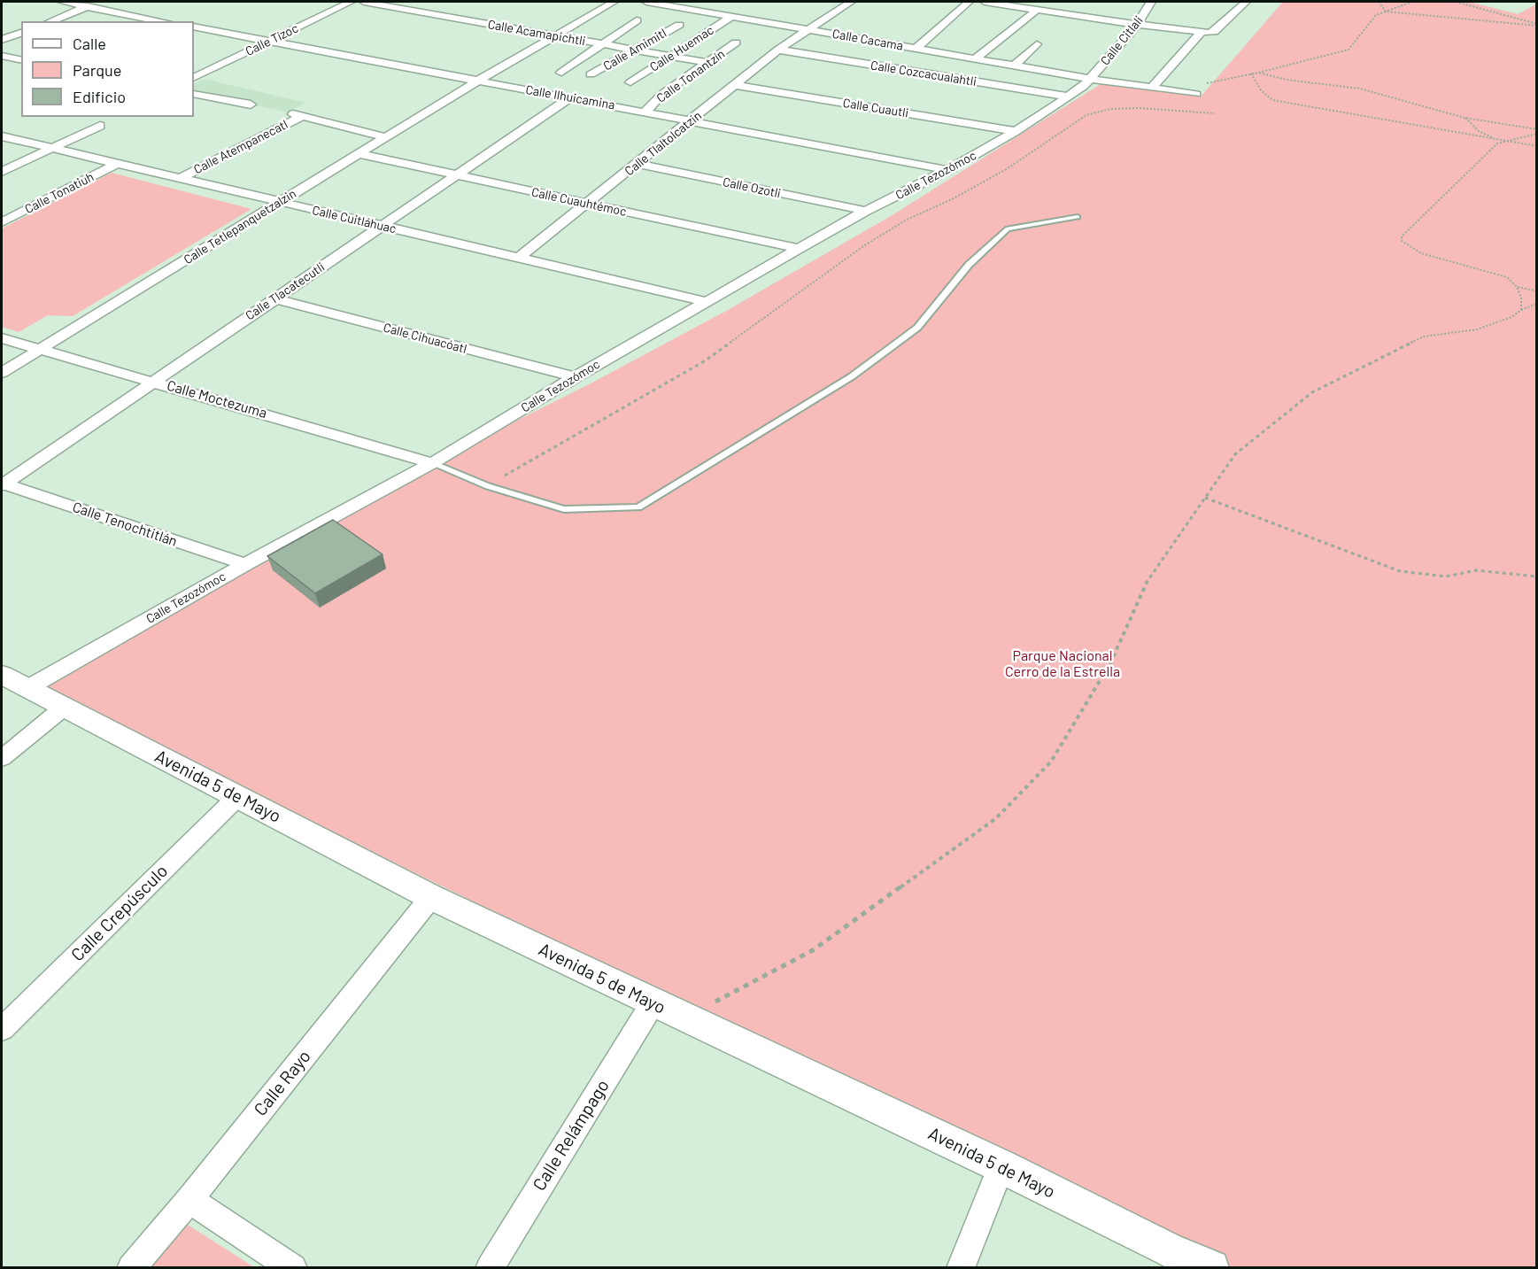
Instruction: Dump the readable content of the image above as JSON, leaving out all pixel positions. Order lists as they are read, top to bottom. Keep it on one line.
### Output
{"streets":{"street":["Calle Acamapichtli","Calle Tízoc","Calle Cacama","Calle Citlali","Calle Huemac","Calle Amimitl","Calle Cozcacualahtli","Calle Tonantzín","Calle Ilhuicamina","Calle Cuautli","Calle Tlaltolcatzin","Calle Atempanecatl","Calle Tezozómoc","Calle Ozotli","Calle Tonatiuh","Calle Cuauhtémoc","Calle Cuitláhuac","Calle Tetlepanquetzalzin","Calle Tlacatecutli","Calle Cihuacóatl","Calle Moctezuma","Calle Tenochtitlán","Avenida 5 de Mayo","Calle Crepúsculo","Calle Rayo","Calle Relámpago"]},"crossings":[["Calle Acamapichtli","Calle Huemac"],["Calle Acamapichtli","Calle Amimitl"],["Calle Acamapichtli","Calle Tonantzín"],["Calle Acamapichtli","Calle Tetlepanquetzalzin"],["Calle Tízoc","Calle Ilhuicamina"],["Calle Cacama","Calle Citlali"],["Calle Cacama","Calle Huemac"],["Calle Cacama","Calle Tlaltolcatzin"],["Calle Cacama","Calle Tezozómoc"],["Calle Citlali","Calle Tezozómoc"],["Calle Cozcacualahtli","Calle Tlaltolcatzin"],["Calle Cozcacualahtli","Calle Tezozómoc"],["Calle Tonantzín","Calle Ilhuicamina"],["Calle Ilhuicamina","Calle Tlaltolcatzin"],["Calle Ilhuicamina","Calle Tezozómoc"],["Calle Ilhuicamina","Calle Tetlepanquetzalzin"],["Calle Ilhuicamina","Calle Tlacatecutli"],["Calle Cuautli","Calle Tlaltolcatzin"],["Calle Cuautli","Calle Tezozómoc"],["Calle Tlaltolcatzin","Calle Ozotli"],["Calle Tlaltolcatzin","Calle Cuauhtémoc"],["Calle Tlaltolcatzin","Calle Cuitláhuac"],["Calle Atempanecatl","Calle Cuitláhuac"],["Calle Atempanecatl","Calle Tetlepanquetzalzin"],["Calle Tezozómoc","Calle Ozotli"],["Calle Tezozómoc","Calle Cuauhtémoc"],["Calle Tezozómoc","Calle Cuitláhuac"],["Calle Tezozómoc","Calle Cihuacóatl"],["Calle Tezozómoc","Calle Moctezuma"],["Calle Tezozómoc","Calle Tenochtitlán"],["Calle Tezozómoc","Avenida 5 de Mayo"],["Calle Tonatiuh","Calle Cuitláhuac"],["Calle Cuauhtémoc","Calle Tetlepanquetzalzin"],["Calle Cuauhtémoc","Calle Tlacatecutli"],["Calle Cuitláhuac","Calle Tetlepanquetzalzin"],["Calle Cuitláhuac","Calle Tlacatecutli"],["Calle Tetlepanquetzalzin","Calle Moctezuma"],["Calle Tlacatecutli","Calle Cihuacóatl"],["Calle Tlacatecutli","Calle Moctezuma"],["Calle Tlacatecutli","Calle Tenochtitlán"],["Avenida 5 de Mayo","Calle Crepúsculo"],["Avenida 5 de Mayo","Calle Rayo"],["Avenida 5 de Mayo","Calle Relámpago"]],"parks":["Parque Nacional Cerro de la Estrella"],"legend":["Calle","Parque","Edificio"]}
